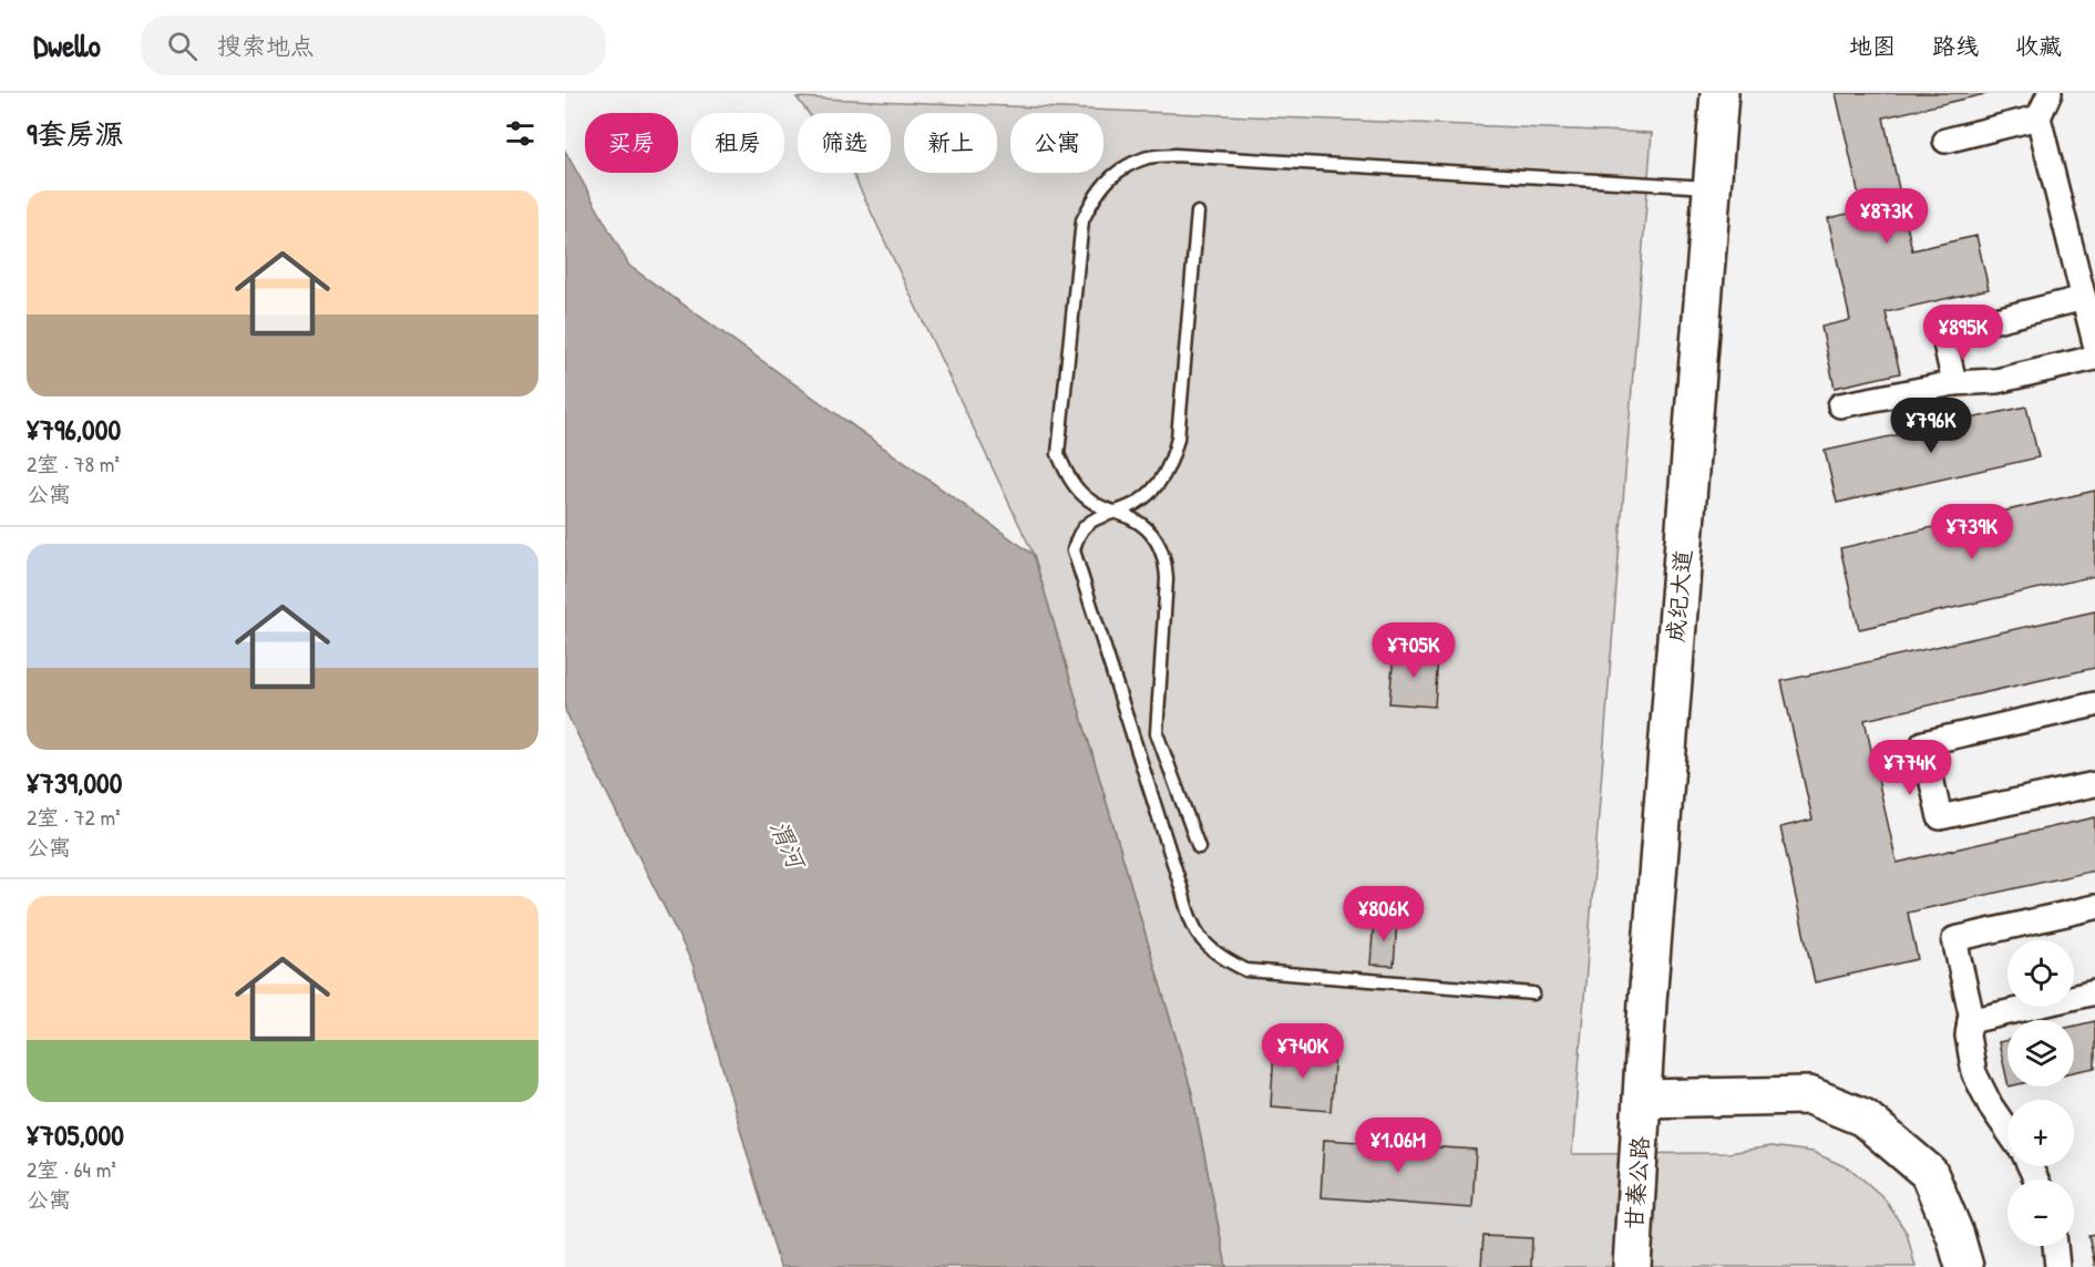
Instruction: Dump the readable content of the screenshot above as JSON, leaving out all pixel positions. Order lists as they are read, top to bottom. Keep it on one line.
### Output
{"streets":{"main road":["成纪大道","甘秦公路"]},"crossings":[["成纪大道","甘秦公路"]],"water":["渭河"],"page":{"header":"Dwello","search":"搜索地点","nav":["地图","路线","收藏"],"heading":"9套房源","chip":["买房","租房","筛选","新上","公寓"],"list":[{"name":"¥796,000","note":"2室 · 78 m² · 公寓"},{"name":"¥739,000","note":"2室 · 72 m² · 公寓"},{"name":"¥705,000","note":"2室 · 64 m² · 公寓"}],"price":["¥873K","¥895K","¥796K","¥739K","¥705K","¥774K","¥806K","¥740K","¥1.06M"],"map_buttons":["+","−"]}}
